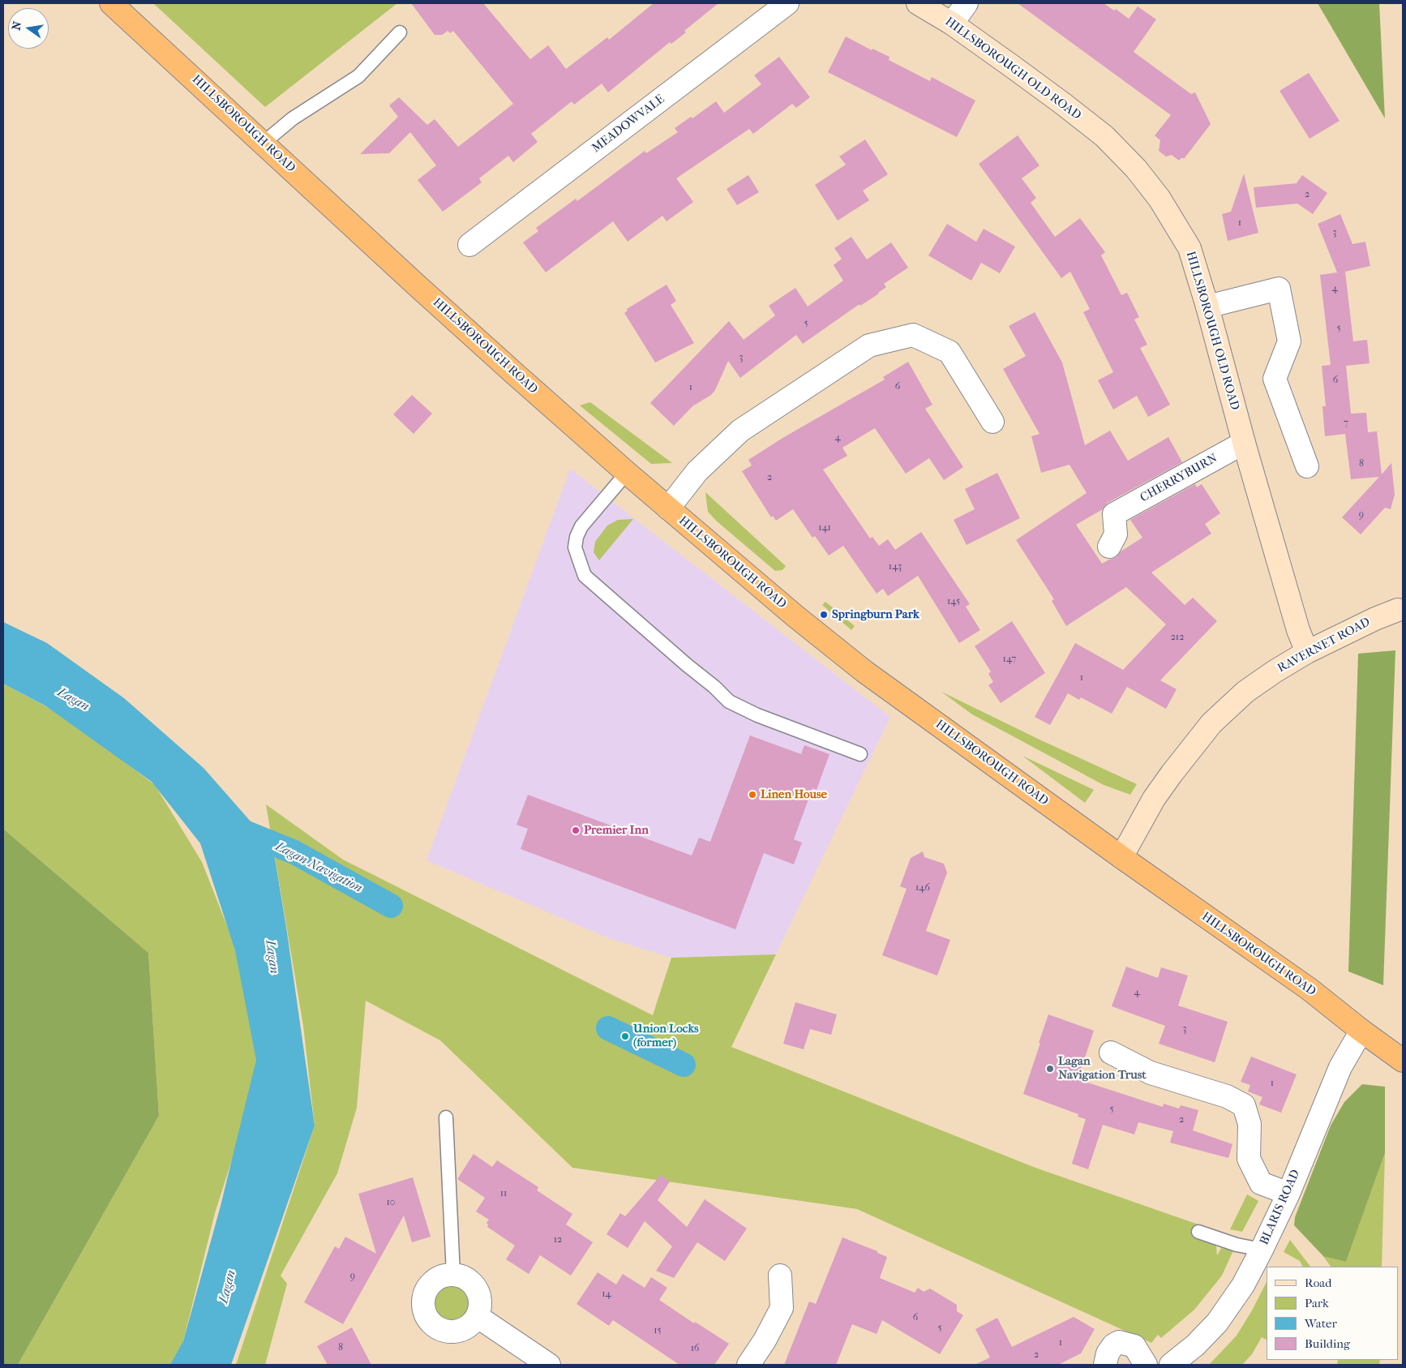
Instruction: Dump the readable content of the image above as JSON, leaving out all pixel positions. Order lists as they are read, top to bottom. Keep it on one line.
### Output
{"streets":{"highway":["HILLSBOROUGH ROAD"],"street":["HILLSBOROUGH OLD ROAD","MEADOWVALE","CHERRYBURN","RAVERNET ROAD","BLARIS ROAD"]},"crossings":[["HILLSBOROUGH OLD ROAD","CHERRYBURN"],["HILLSBOROUGH OLD ROAD","RAVERNET ROAD"],["HILLSBOROUGH ROAD","RAVERNET ROAD"],["HILLSBOROUGH ROAD","BLARIS ROAD"]],"water":["Lagan","Lagan Navigation"],"places":["Springburn Park","Linen House","Premier Inn","Union Locks (former)","Lagan Navigation Trust"],"house_numbers":["2","1","3","4","5","5","3","6","6","1","7","4","8","2","9","141","143","145","212","147","1","146","4","3","1","5","2","11","10","12","9","14","6","5","15","1","8","16","2"],"legend":["Road","Park","Water","Building"],"north":"left"}
